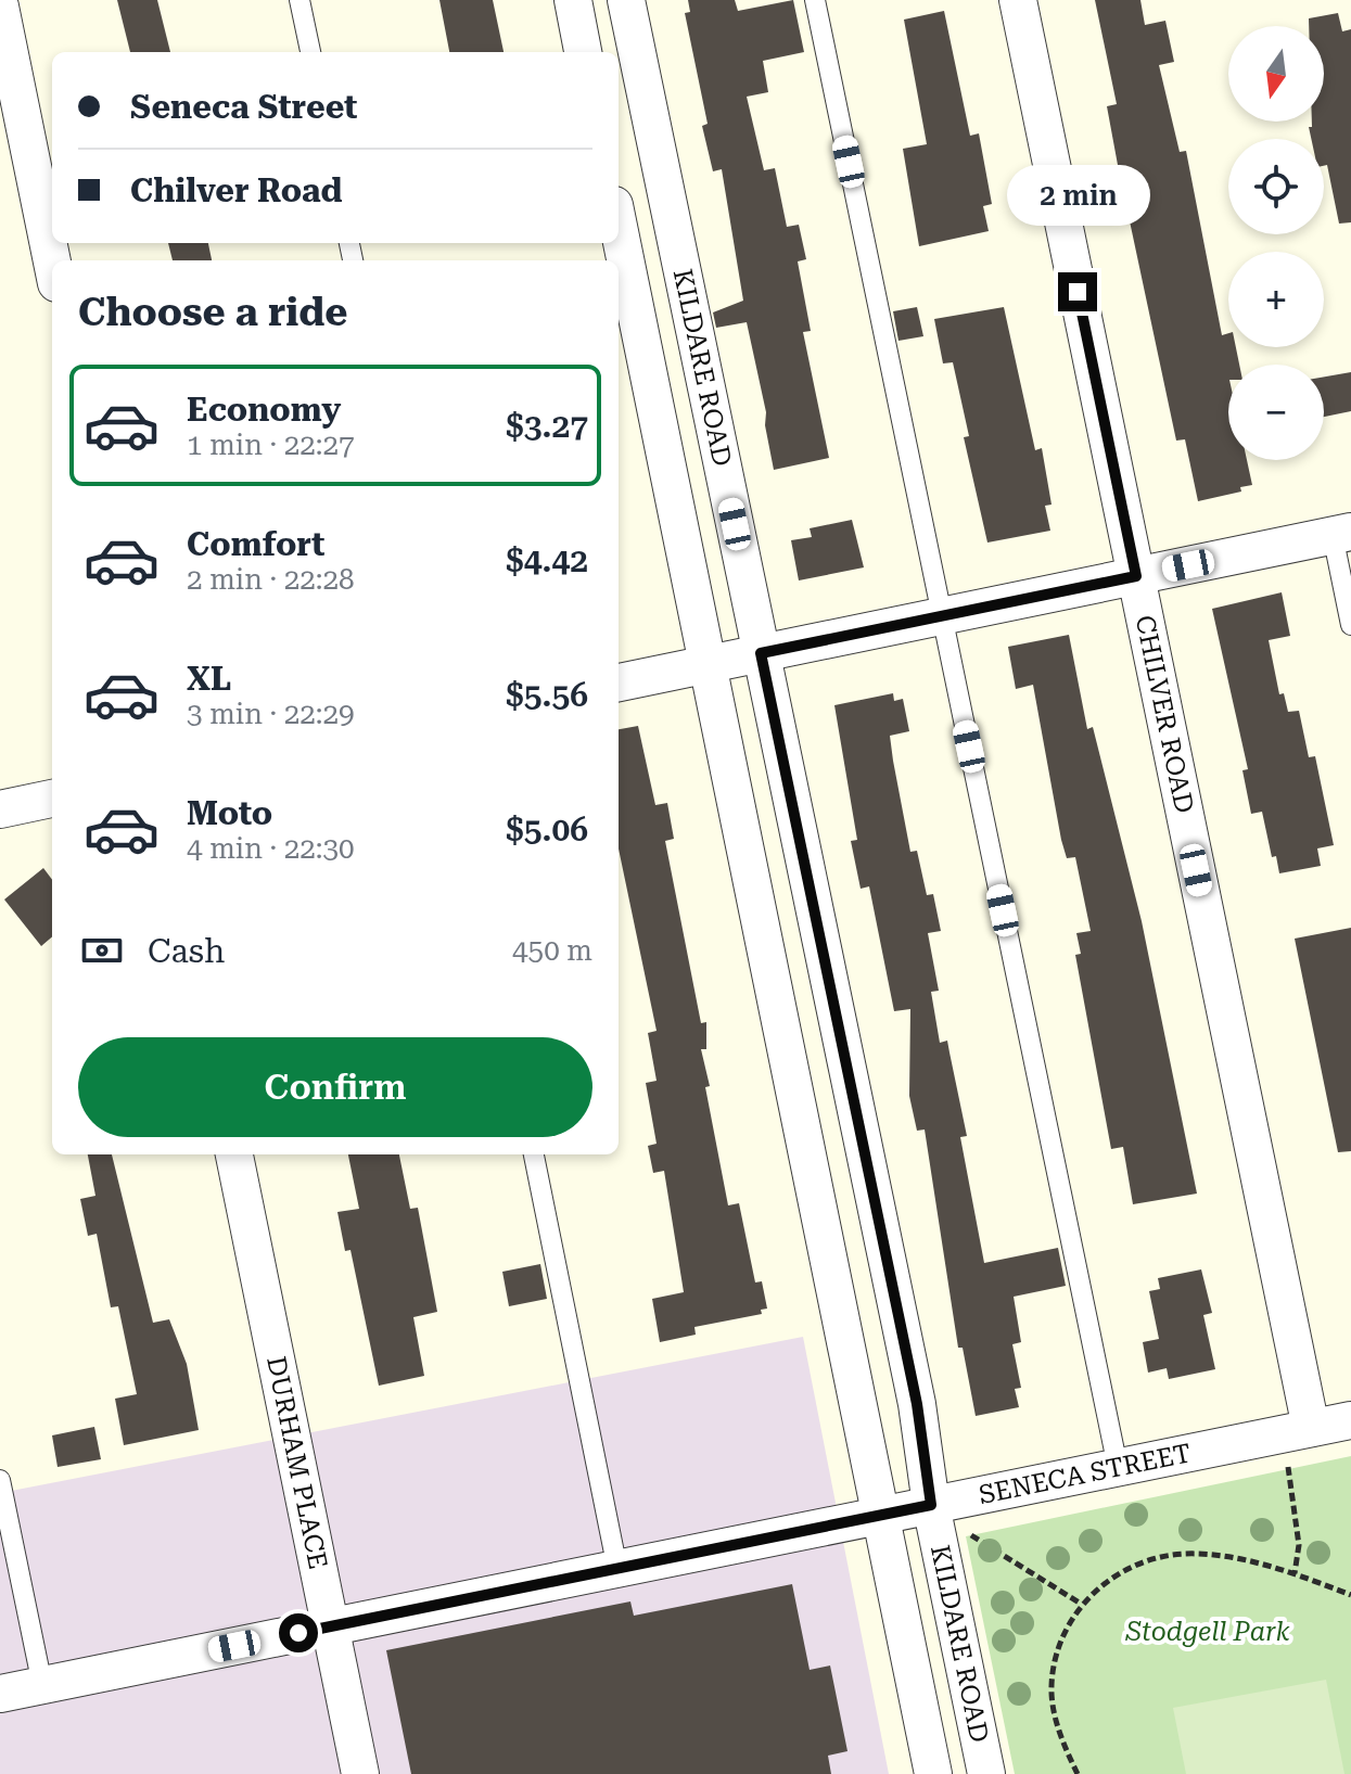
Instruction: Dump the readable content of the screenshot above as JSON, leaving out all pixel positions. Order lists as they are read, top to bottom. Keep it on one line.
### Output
{"streets":{"street":["KILDARE ROAD","CHILVER ROAD","DURHAM PLACE","SENECA STREET"]},"crossings":[["KILDARE ROAD","SENECA STREET"],["CHILVER ROAD","SENECA STREET"],["DURHAM PLACE","SENECA STREET"]],"parks":["Stodgell Park"],"north":"bottom","page":{"map_buttons":["+","−"],"banner":["Seneca Street","Chilver Road"],"bubble":"2 min","heading":"Choose a ride","list":[{"name":"Economy","note":"1 min · 22:27","value":"$3.27"},{"name":"Comfort","note":"2 min · 22:28","value":"$4.42"},{"name":"XL","note":"3 min · 22:29","value":"$5.56"},{"name":"Moto","note":"4 min · 22:30","value":"$5.06"}],"pay":["Cash","450 m"],"buttons":"Confirm"}}
